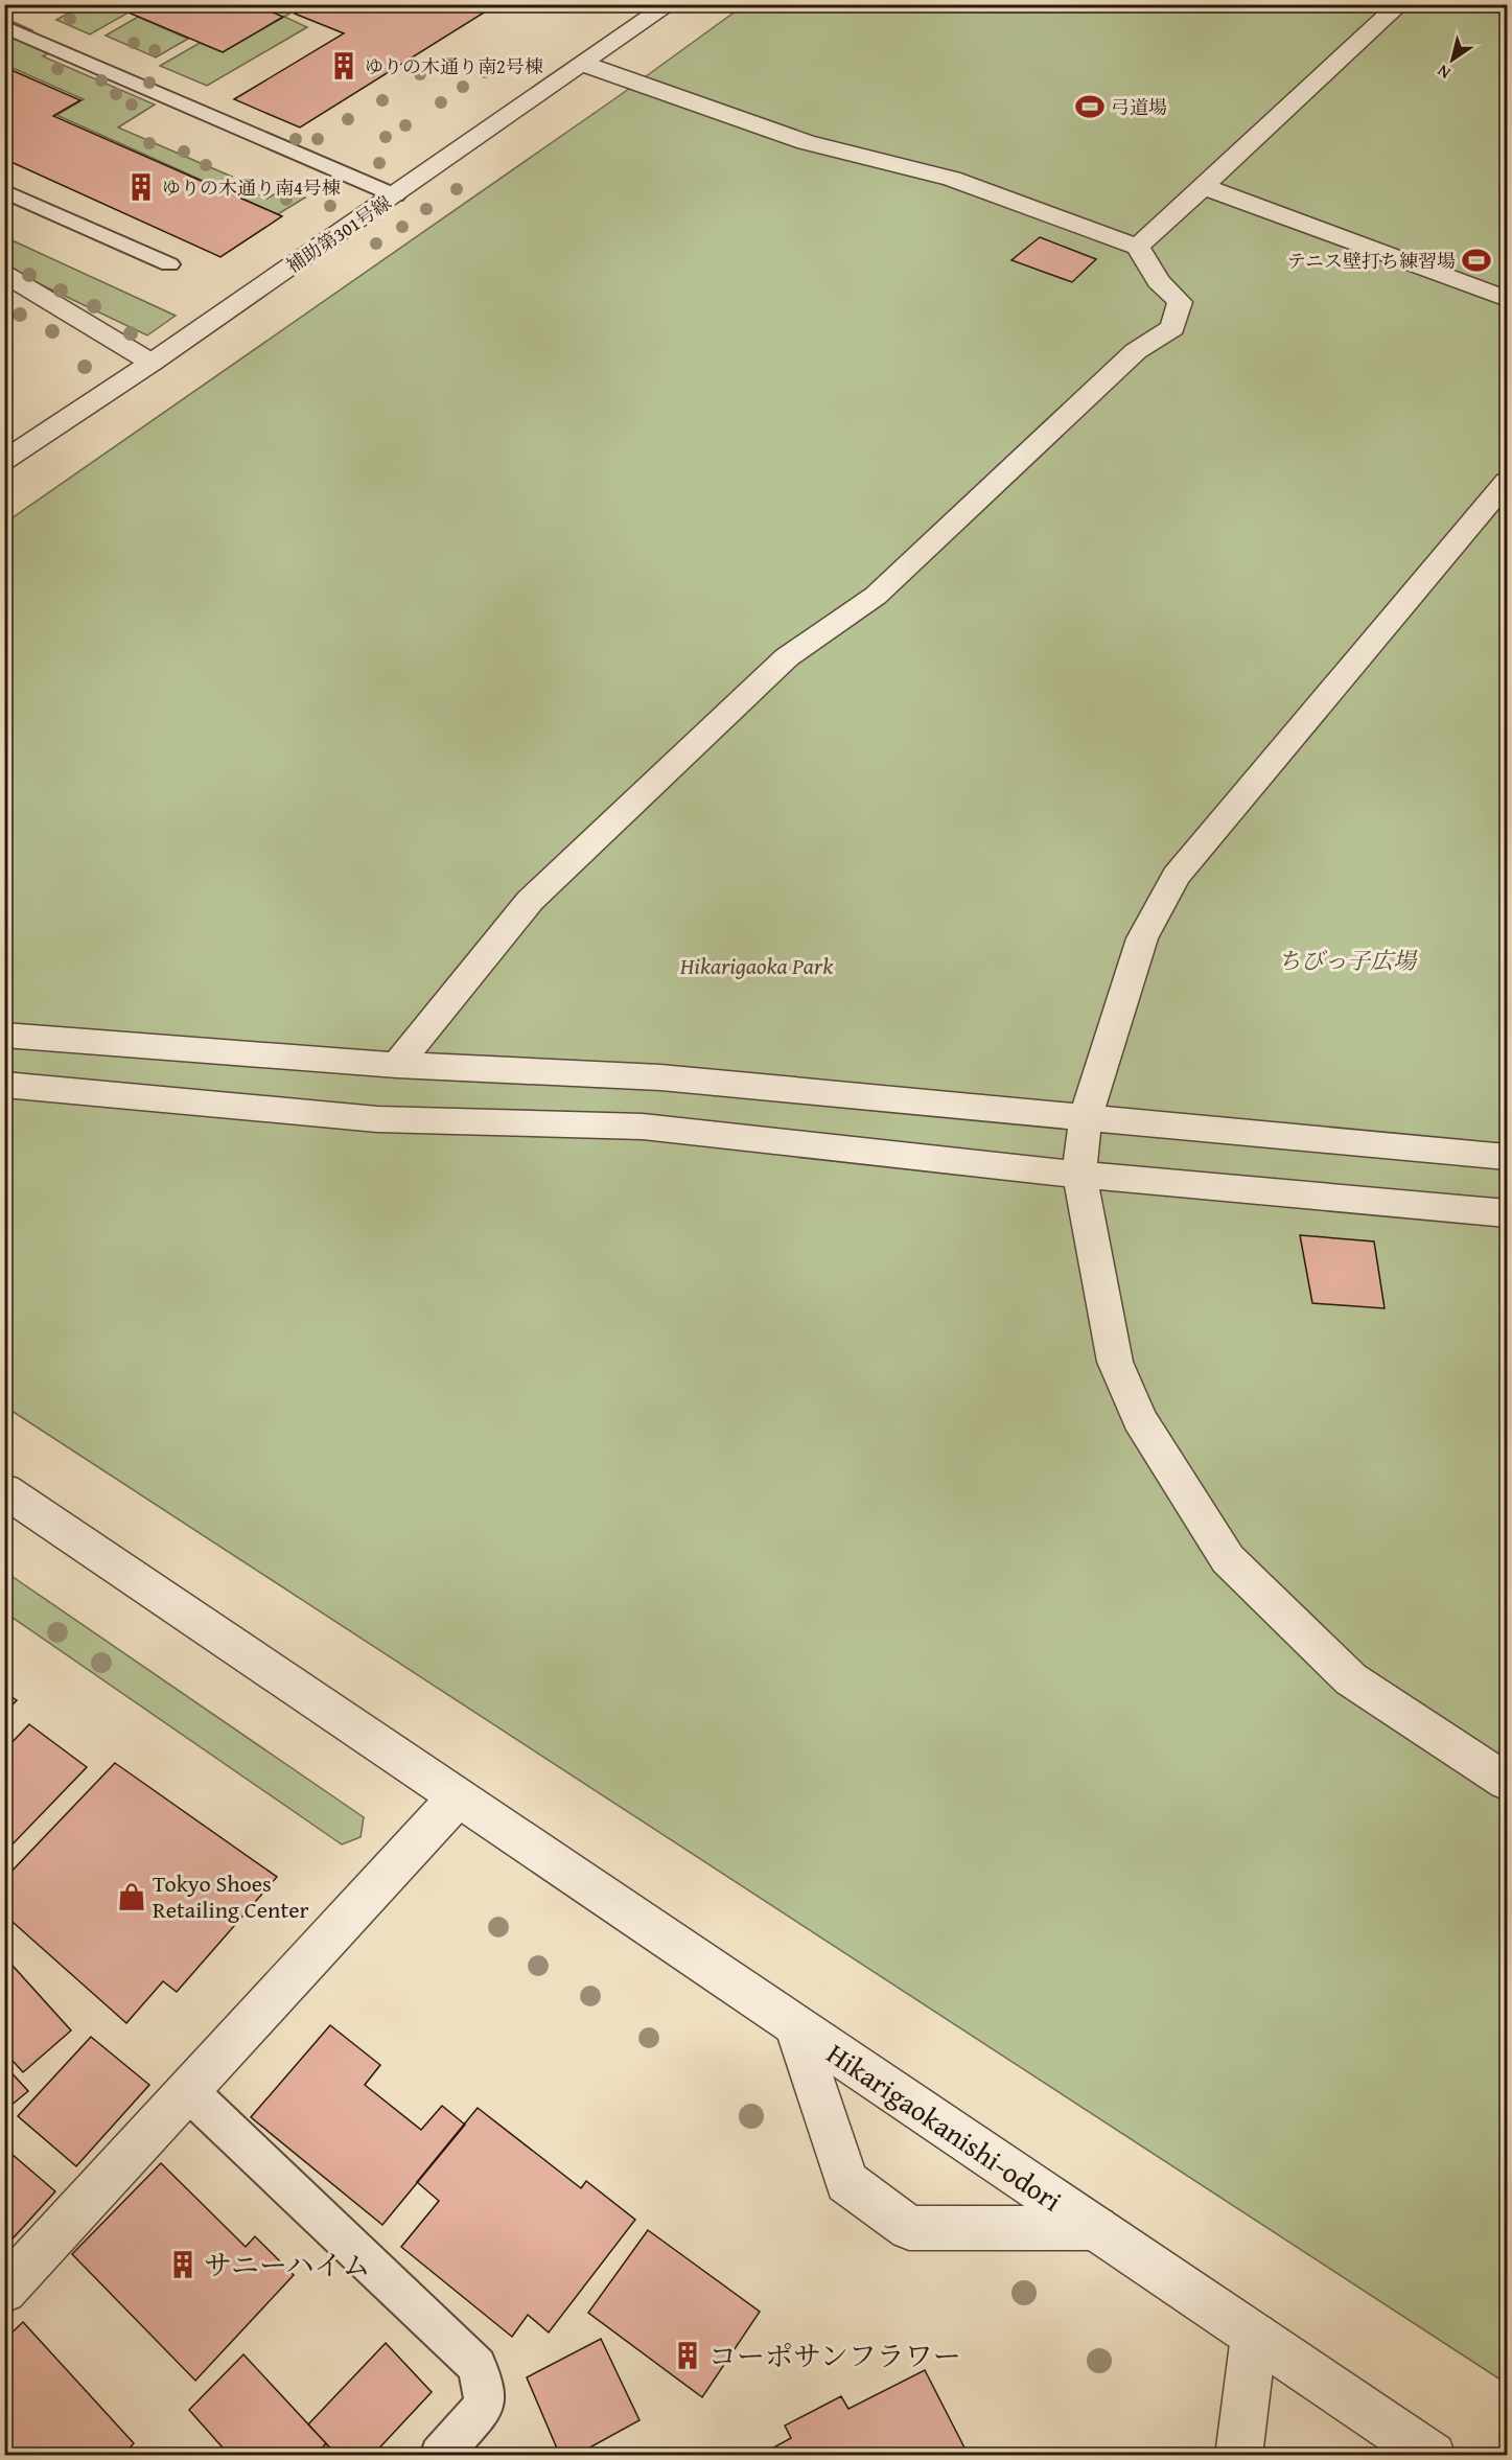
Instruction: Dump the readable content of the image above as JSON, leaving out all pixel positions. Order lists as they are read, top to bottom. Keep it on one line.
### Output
{"streets":{"street":["補助第301号線","Hikarigaokanishi-odori"]},"parks":["ちびっ子広場","Hikarigaoka Park"],"places":{"building":["ゆりの木通り南2号棟","ゆりの木通り南4号棟","サニーハイム","コーポサンフラワー"],"sports":["弓道場","テニス壁打ち練習場"],"shop":["Tokyo Shoes Retailing Center"]},"north":"bottom left"}
